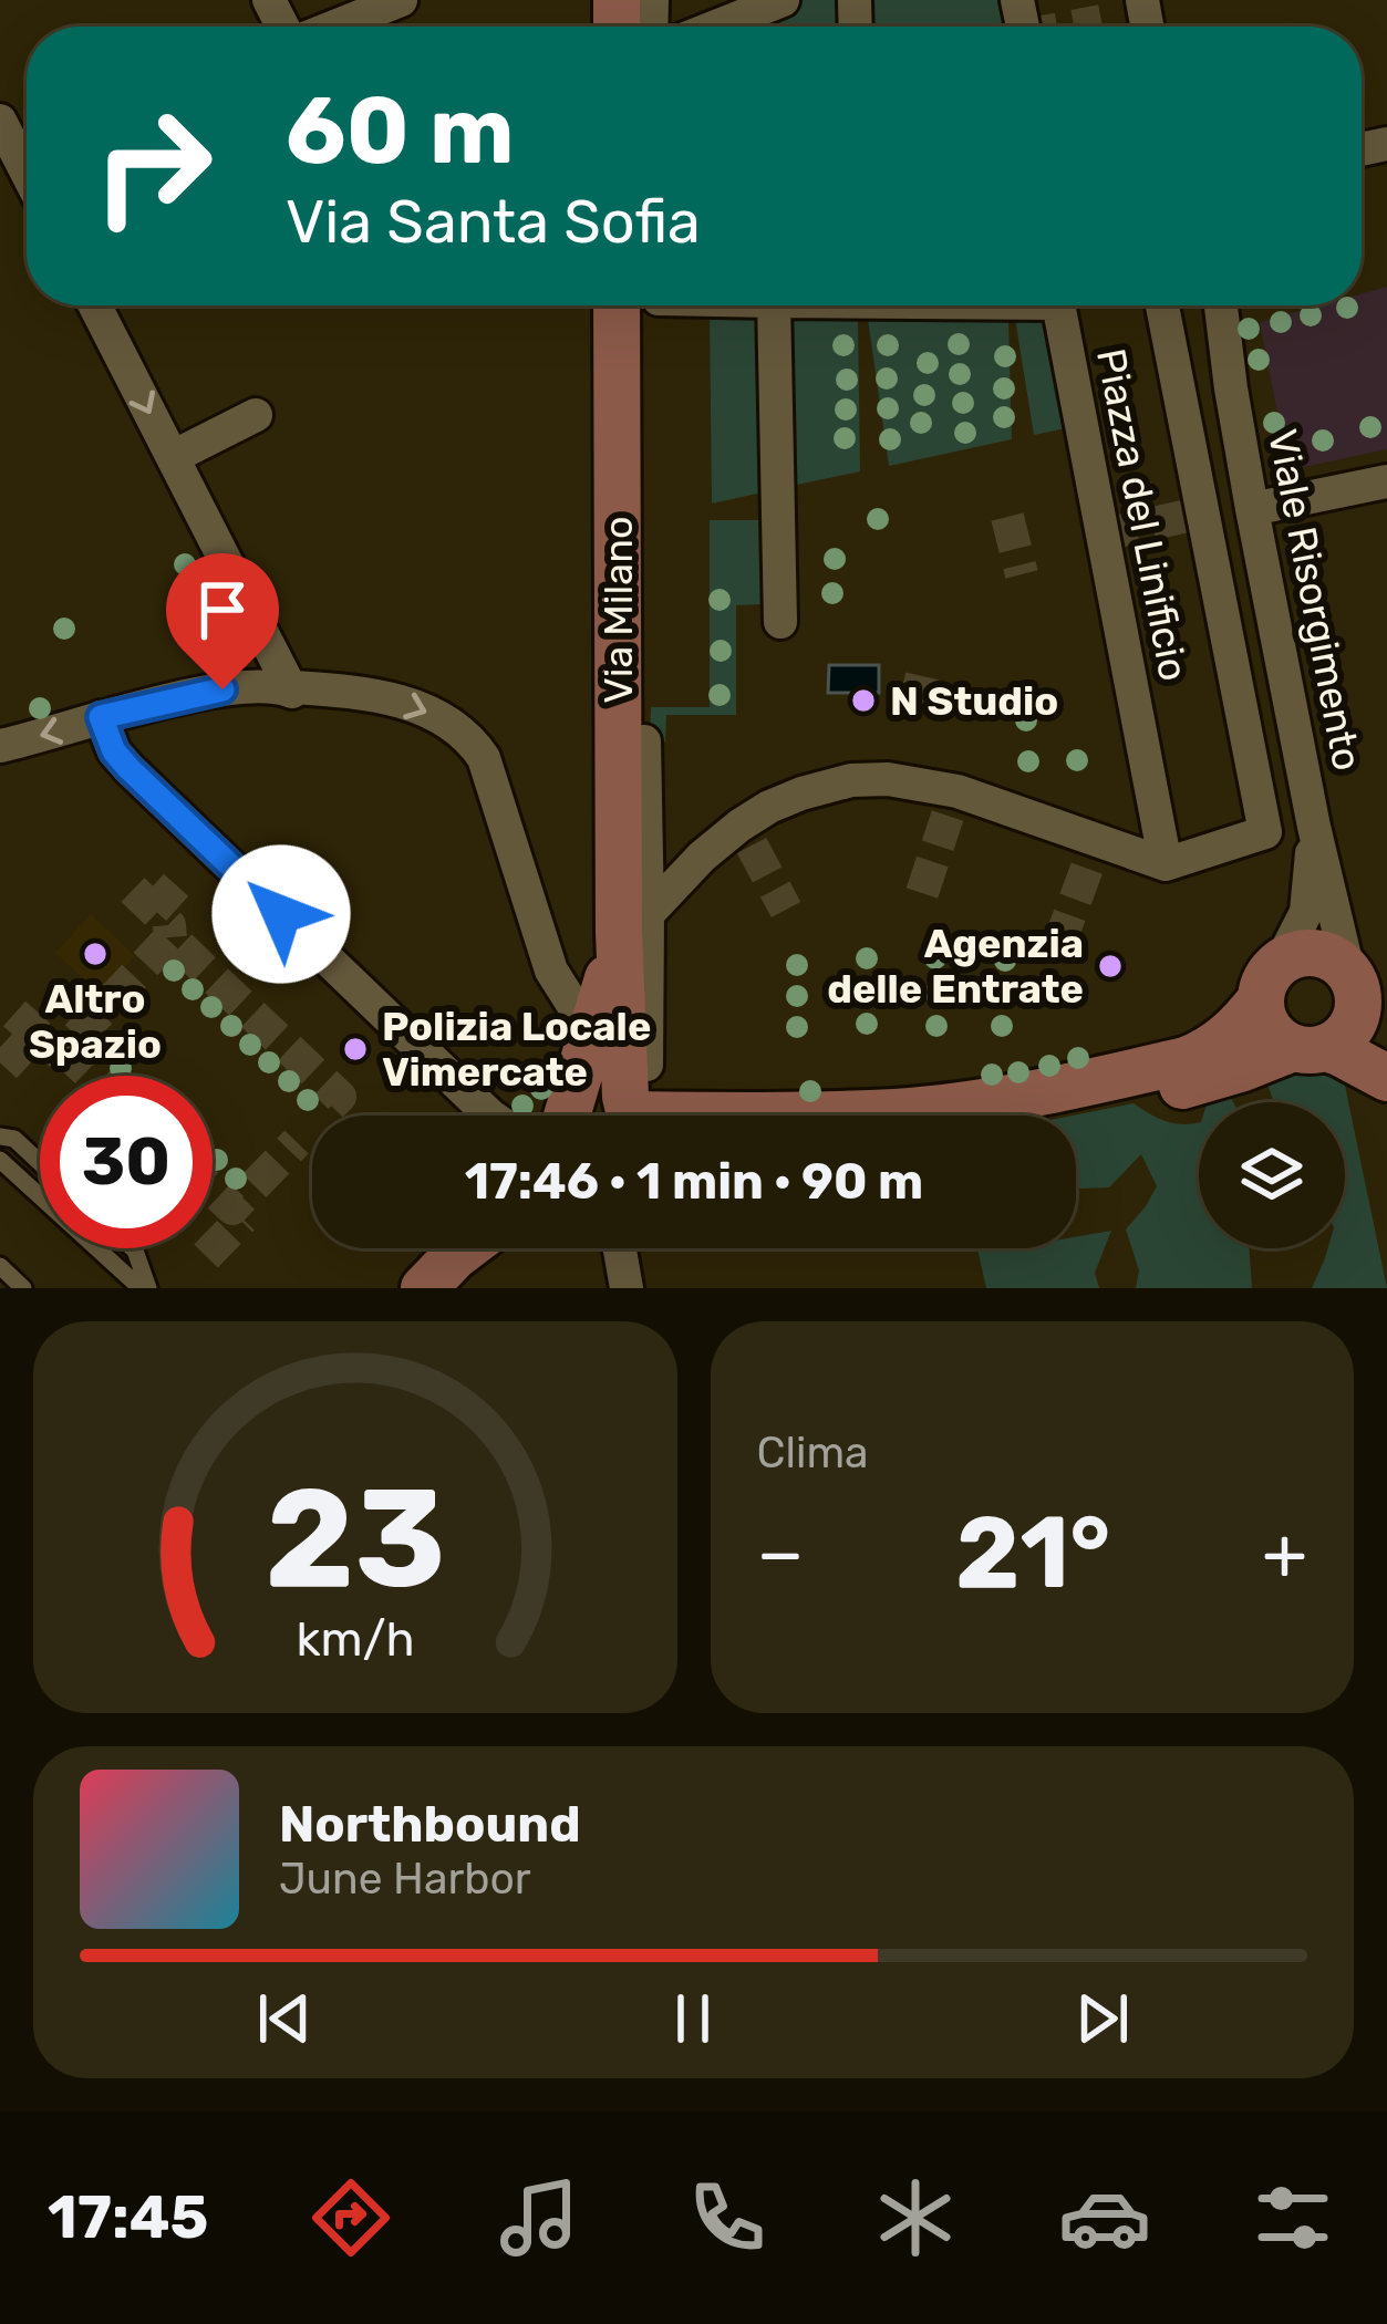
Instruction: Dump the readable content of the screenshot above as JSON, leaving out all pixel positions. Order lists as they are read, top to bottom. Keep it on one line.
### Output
{"streets":{"street":["Piazza del Linificio","Viale Risorgimento","Via Milano"]},"places":["N Studio","Altro Spazio","Agenzia delle Entrate","Polizia Locale Vimercate"],"page":{"turn":["60 m","Via Santa Sofia"],"limit":"30","trip":"17:46 · 1 min · 90 m","tile":"Clima","heat":["−","21°","+"],"song":["Northbound","June Harbor"],"tabs":"17:45","gauge":["23","km/h"]}}
